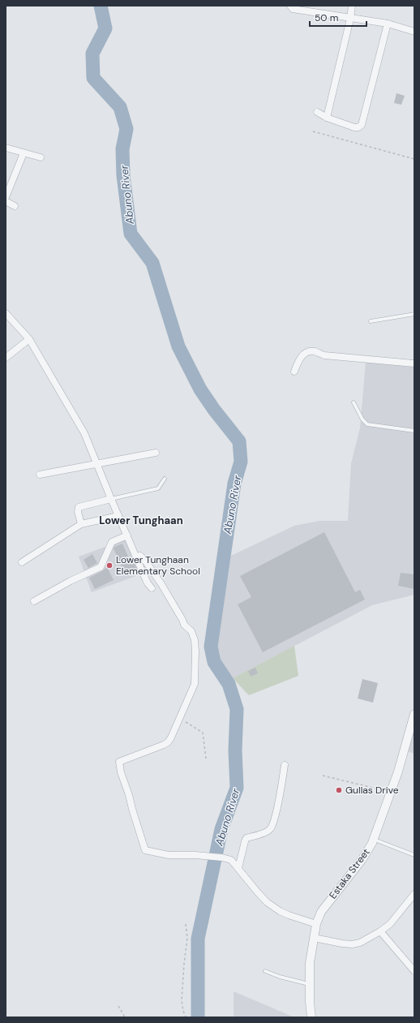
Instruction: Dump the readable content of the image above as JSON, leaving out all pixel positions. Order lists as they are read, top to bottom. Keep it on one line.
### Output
{"streets":{"street":["Estaka Street"]},"districts":["Lower Tunghaan"],"water":["Abuno River"],"places":["Lower Tunghaan Elementary School","Gullas Drive"],"scale_bar":"50 m"}
